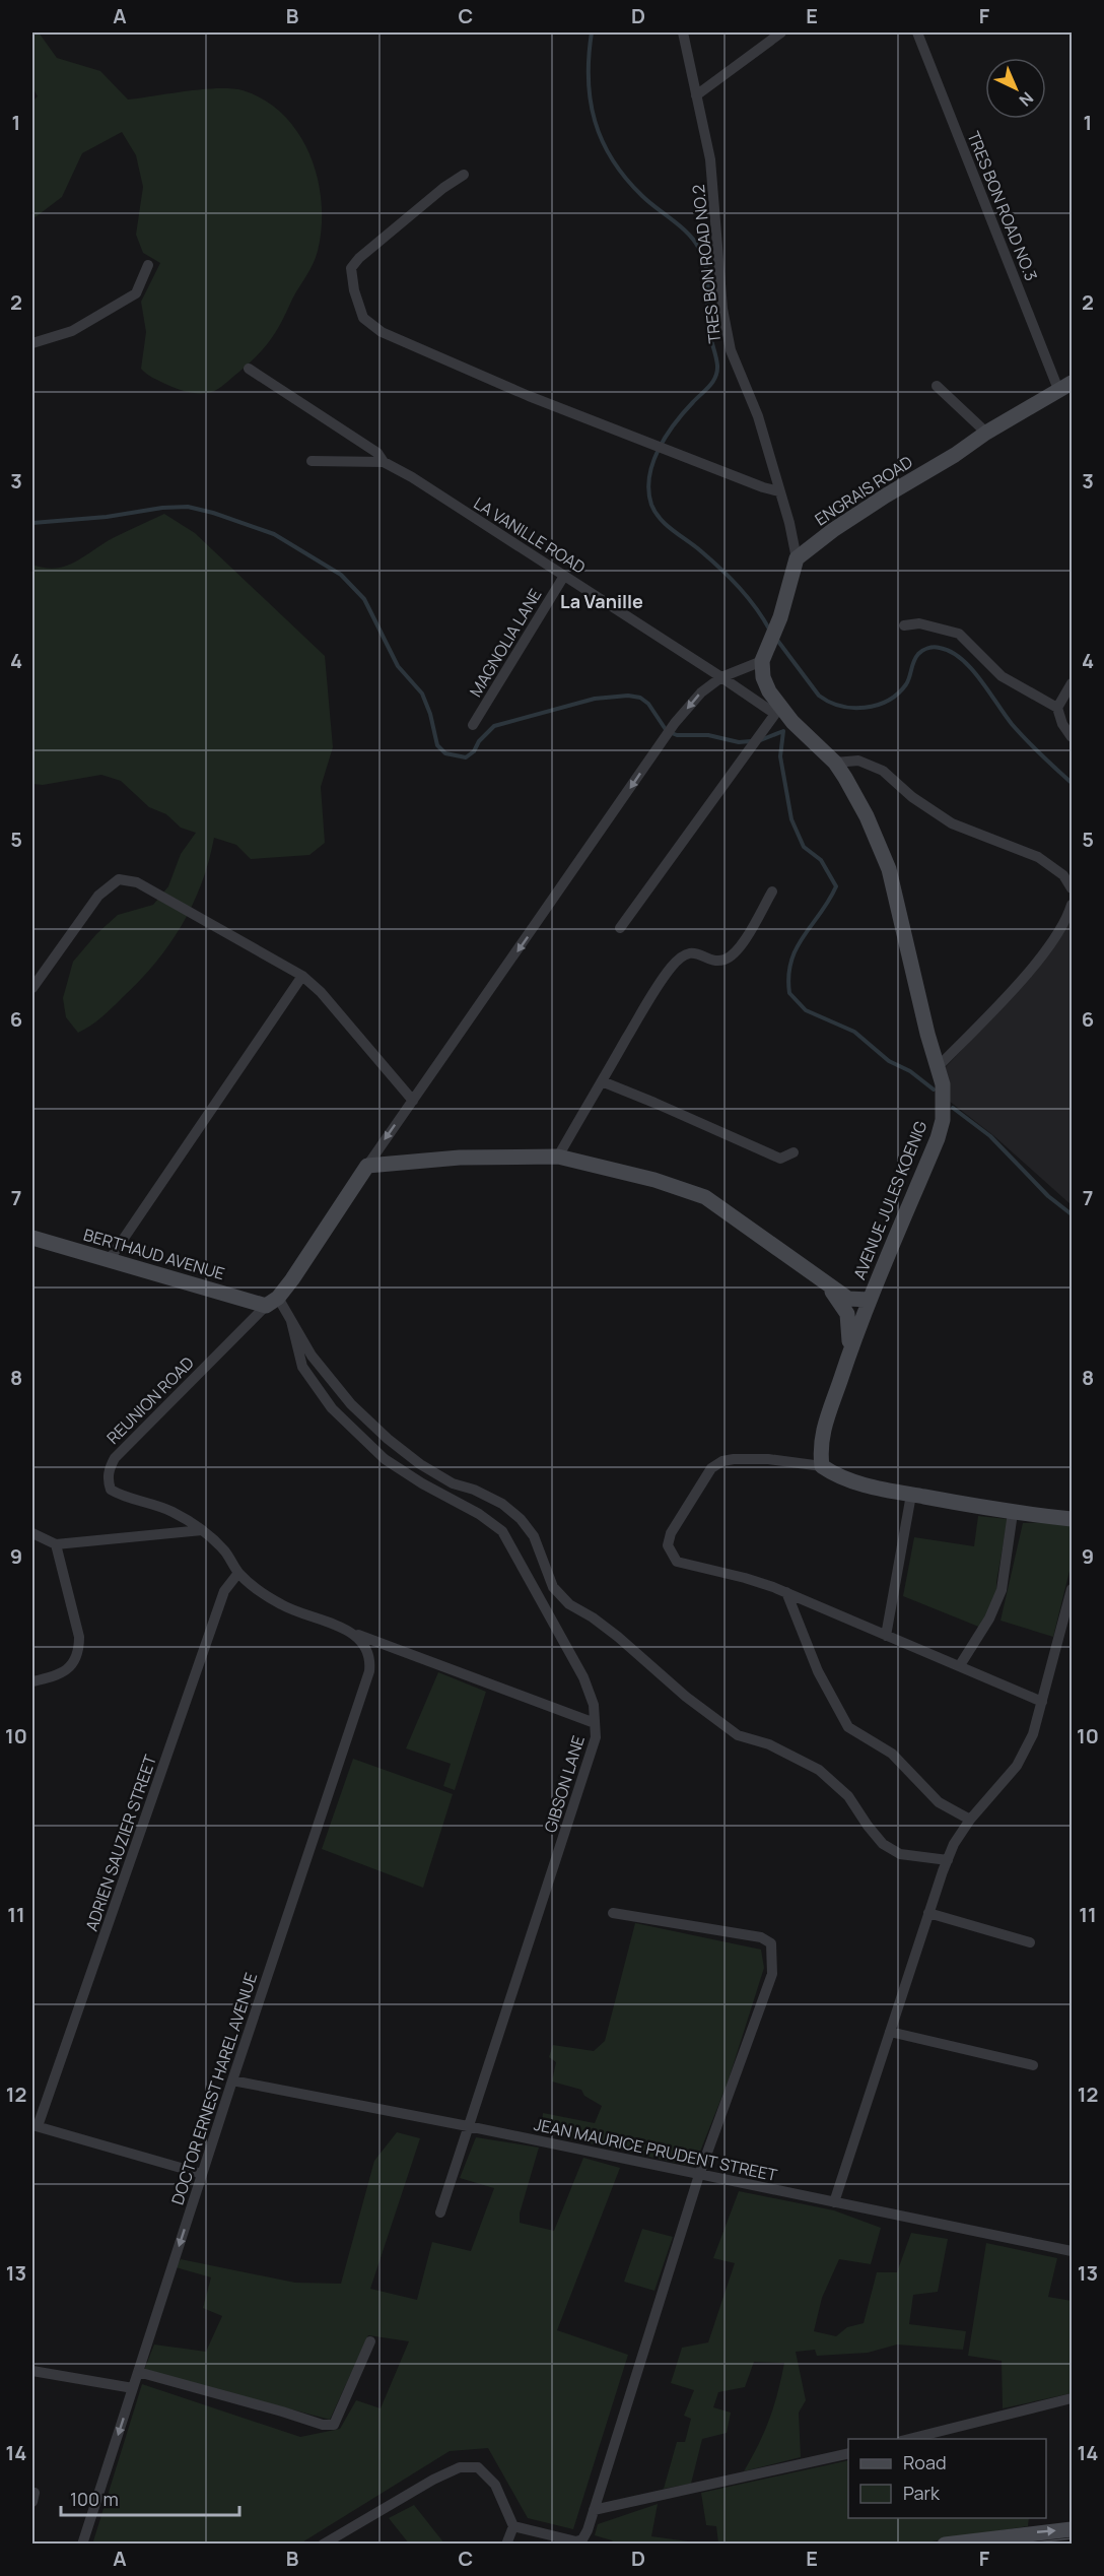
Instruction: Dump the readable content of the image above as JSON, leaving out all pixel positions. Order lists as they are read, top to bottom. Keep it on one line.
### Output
{"streets":{"street":["TRES BON ROAD NO.3","TRES BON ROAD NO.2","ENGRAIS ROAD","LA VANILLE ROAD","MAGNOLIA LANE","AVENUE JULES KOENIG","BERTHAUD AVENUE","REUNION ROAD","GIBSON LANE","ADRIEN SAUZIER STREET","DOCTOR ERNEST HAREL AVENUE","JEAN MAURICE PRUDENT STREET"]},"crossings":[["TRES BON ROAD NO.3","ENGRAIS ROAD"],["TRES BON ROAD NO.2","ENGRAIS ROAD"],["LA VANILLE ROAD","MAGNOLIA LANE"],["LA VANILLE ROAD","AVENUE JULES KOENIG"],["BERTHAUD AVENUE","REUNION ROAD"],["REUNION ROAD","ADRIEN SAUZIER STREET"],["REUNION ROAD","DOCTOR ERNEST HAREL AVENUE"],["GIBSON LANE","JEAN MAURICE PRUDENT STREET"],["DOCTOR ERNEST HAREL AVENUE","JEAN MAURICE PRUDENT STREET"]],"one_way":["DOCTOR ERNEST HAREL AVENUE"],"districts":["La Vanille"],"legend":["Road","Park"],"scale_bar":"100 m","north":"bottom right","grid":{"columns":["A","B","C","D","E","F"],"rows":["1","2","3","4","5","6","7","8","9","10","11","12","13","14"]}}
